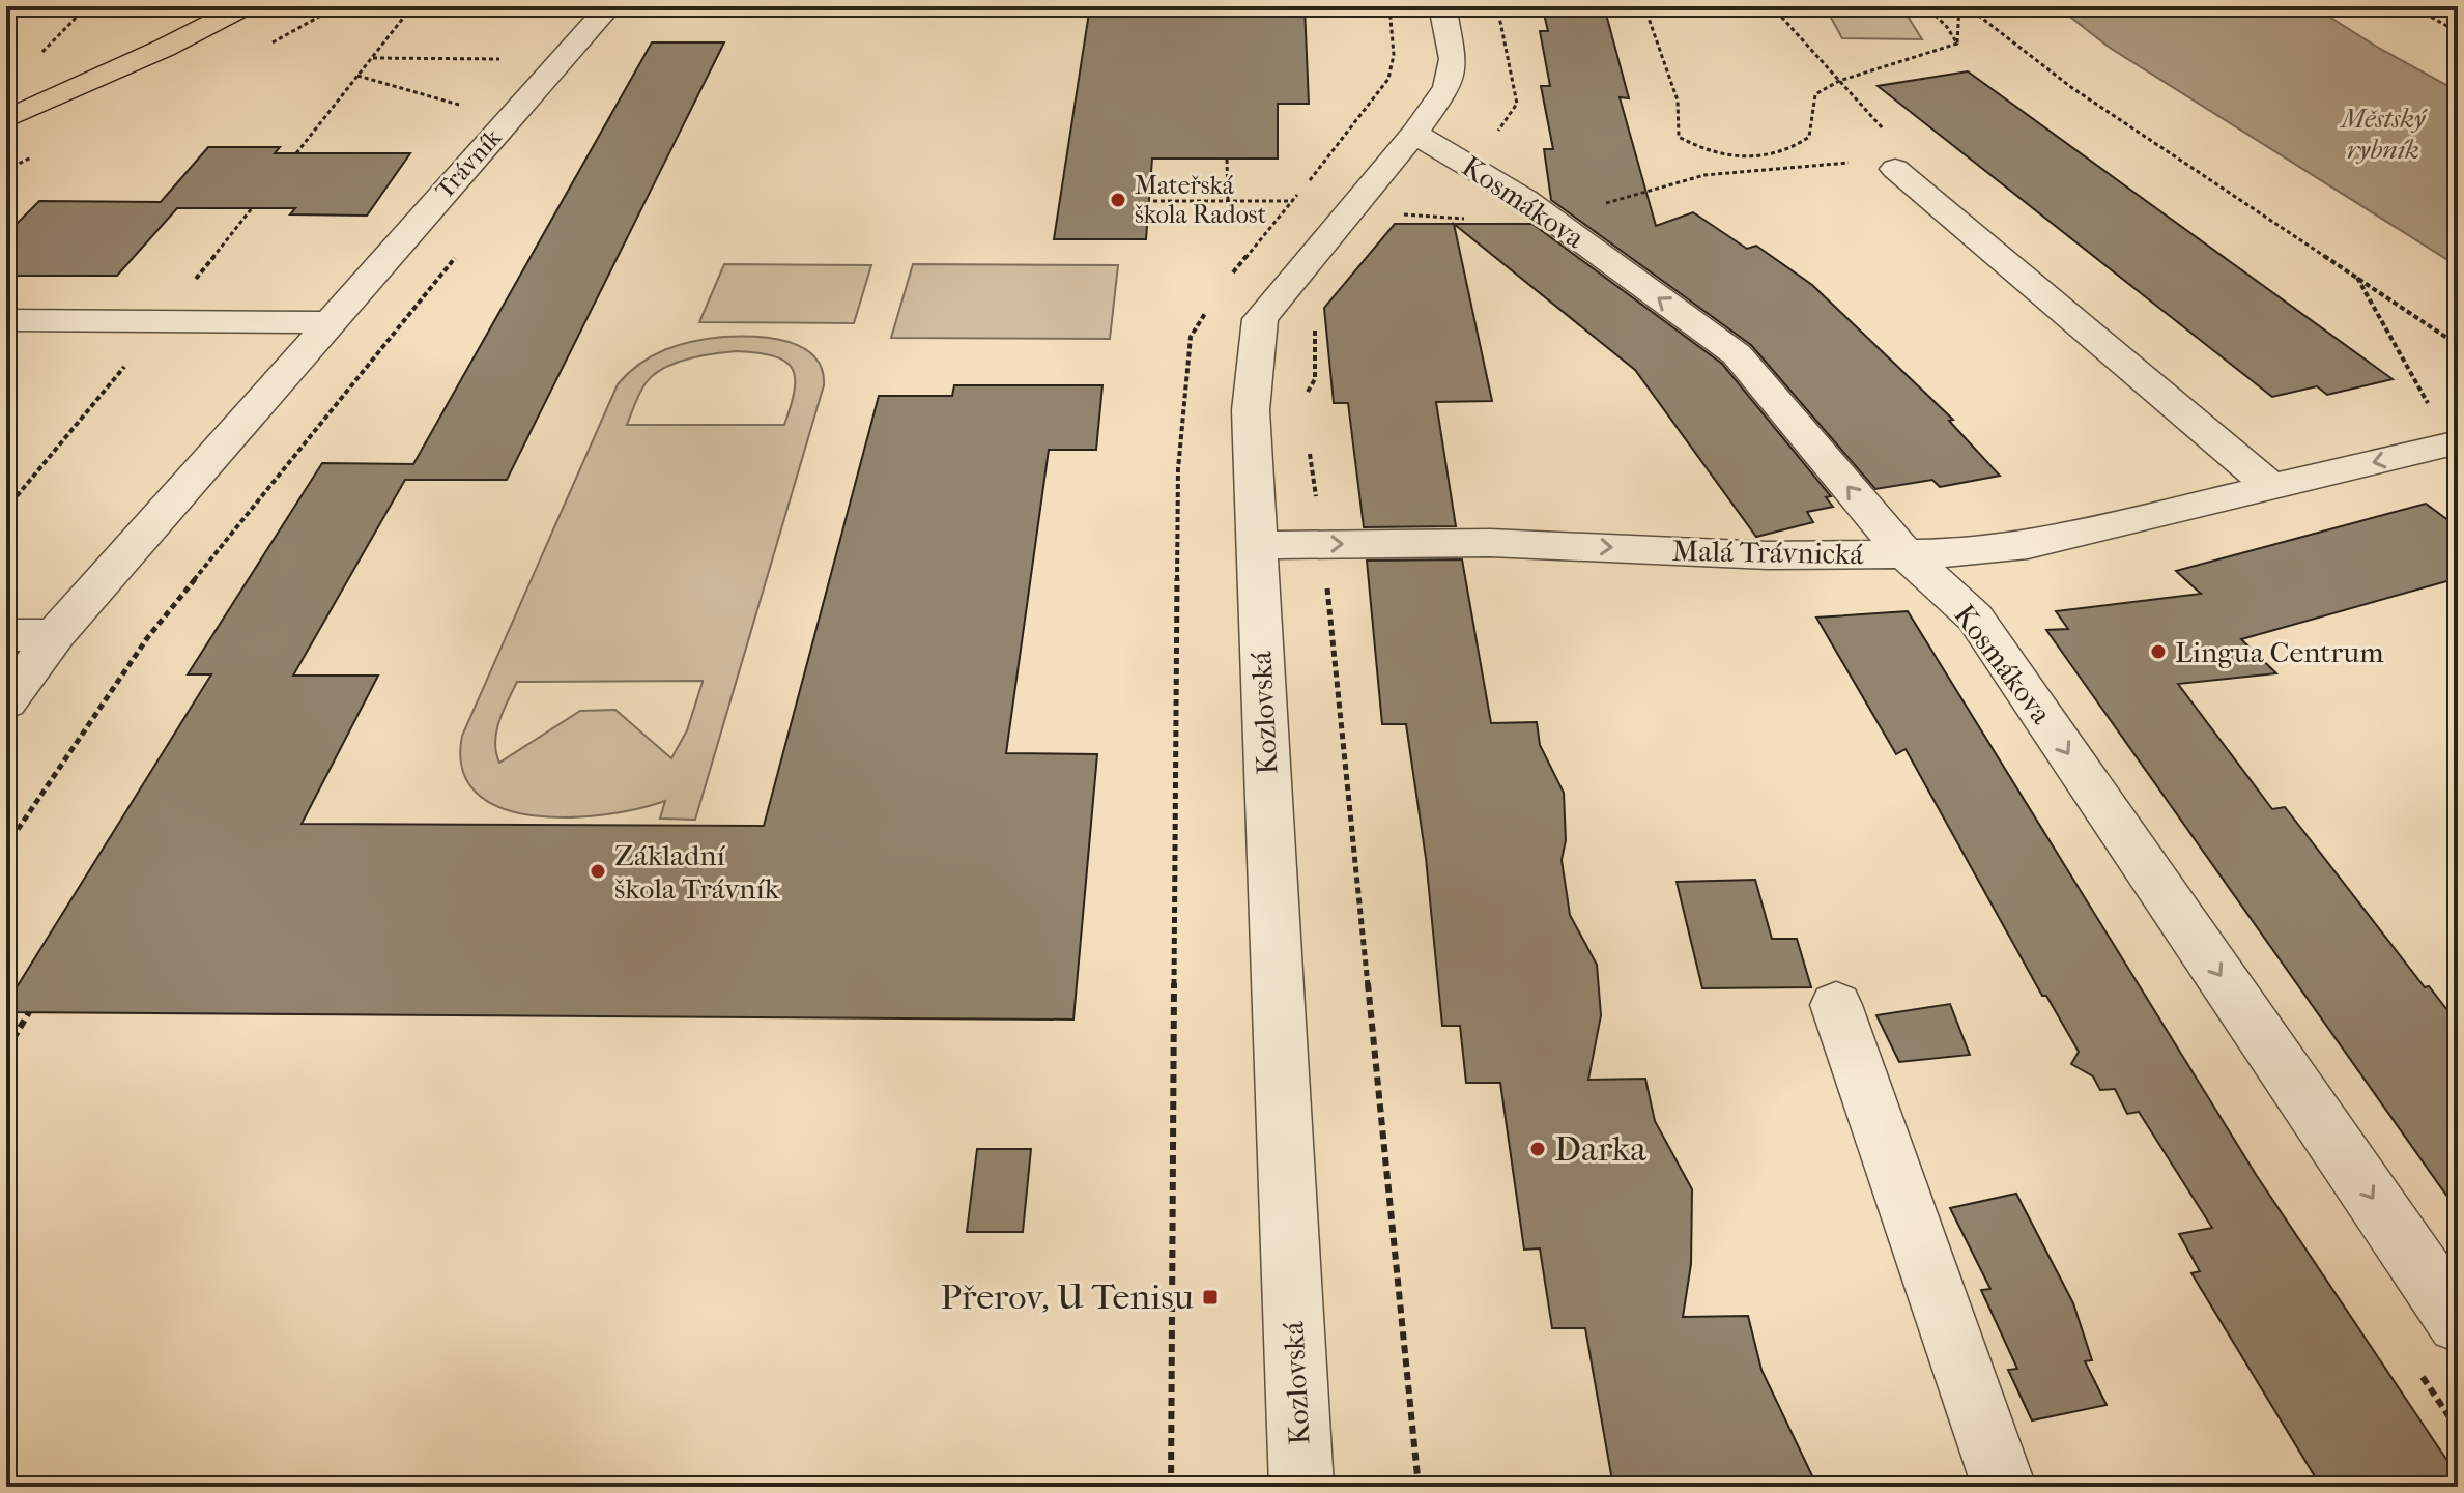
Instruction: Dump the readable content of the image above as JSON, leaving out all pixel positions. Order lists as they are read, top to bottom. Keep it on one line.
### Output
{"streets":{"street":["Trávník","Kosmákova","Malá Trávnická","Kozlovská"]},"crossings":[["Kosmákova","Malá Trávnická"],["Kosmákova","Kozlovská"],["Malá Trávnická","Kozlovská"]],"water":["Městský rybník"],"places":{"other":["Mateřská škola Radost","Lingua Centrum","Základní škola Trávník","Darka"],"transit":["Přerov, U Tenisu"]}}
